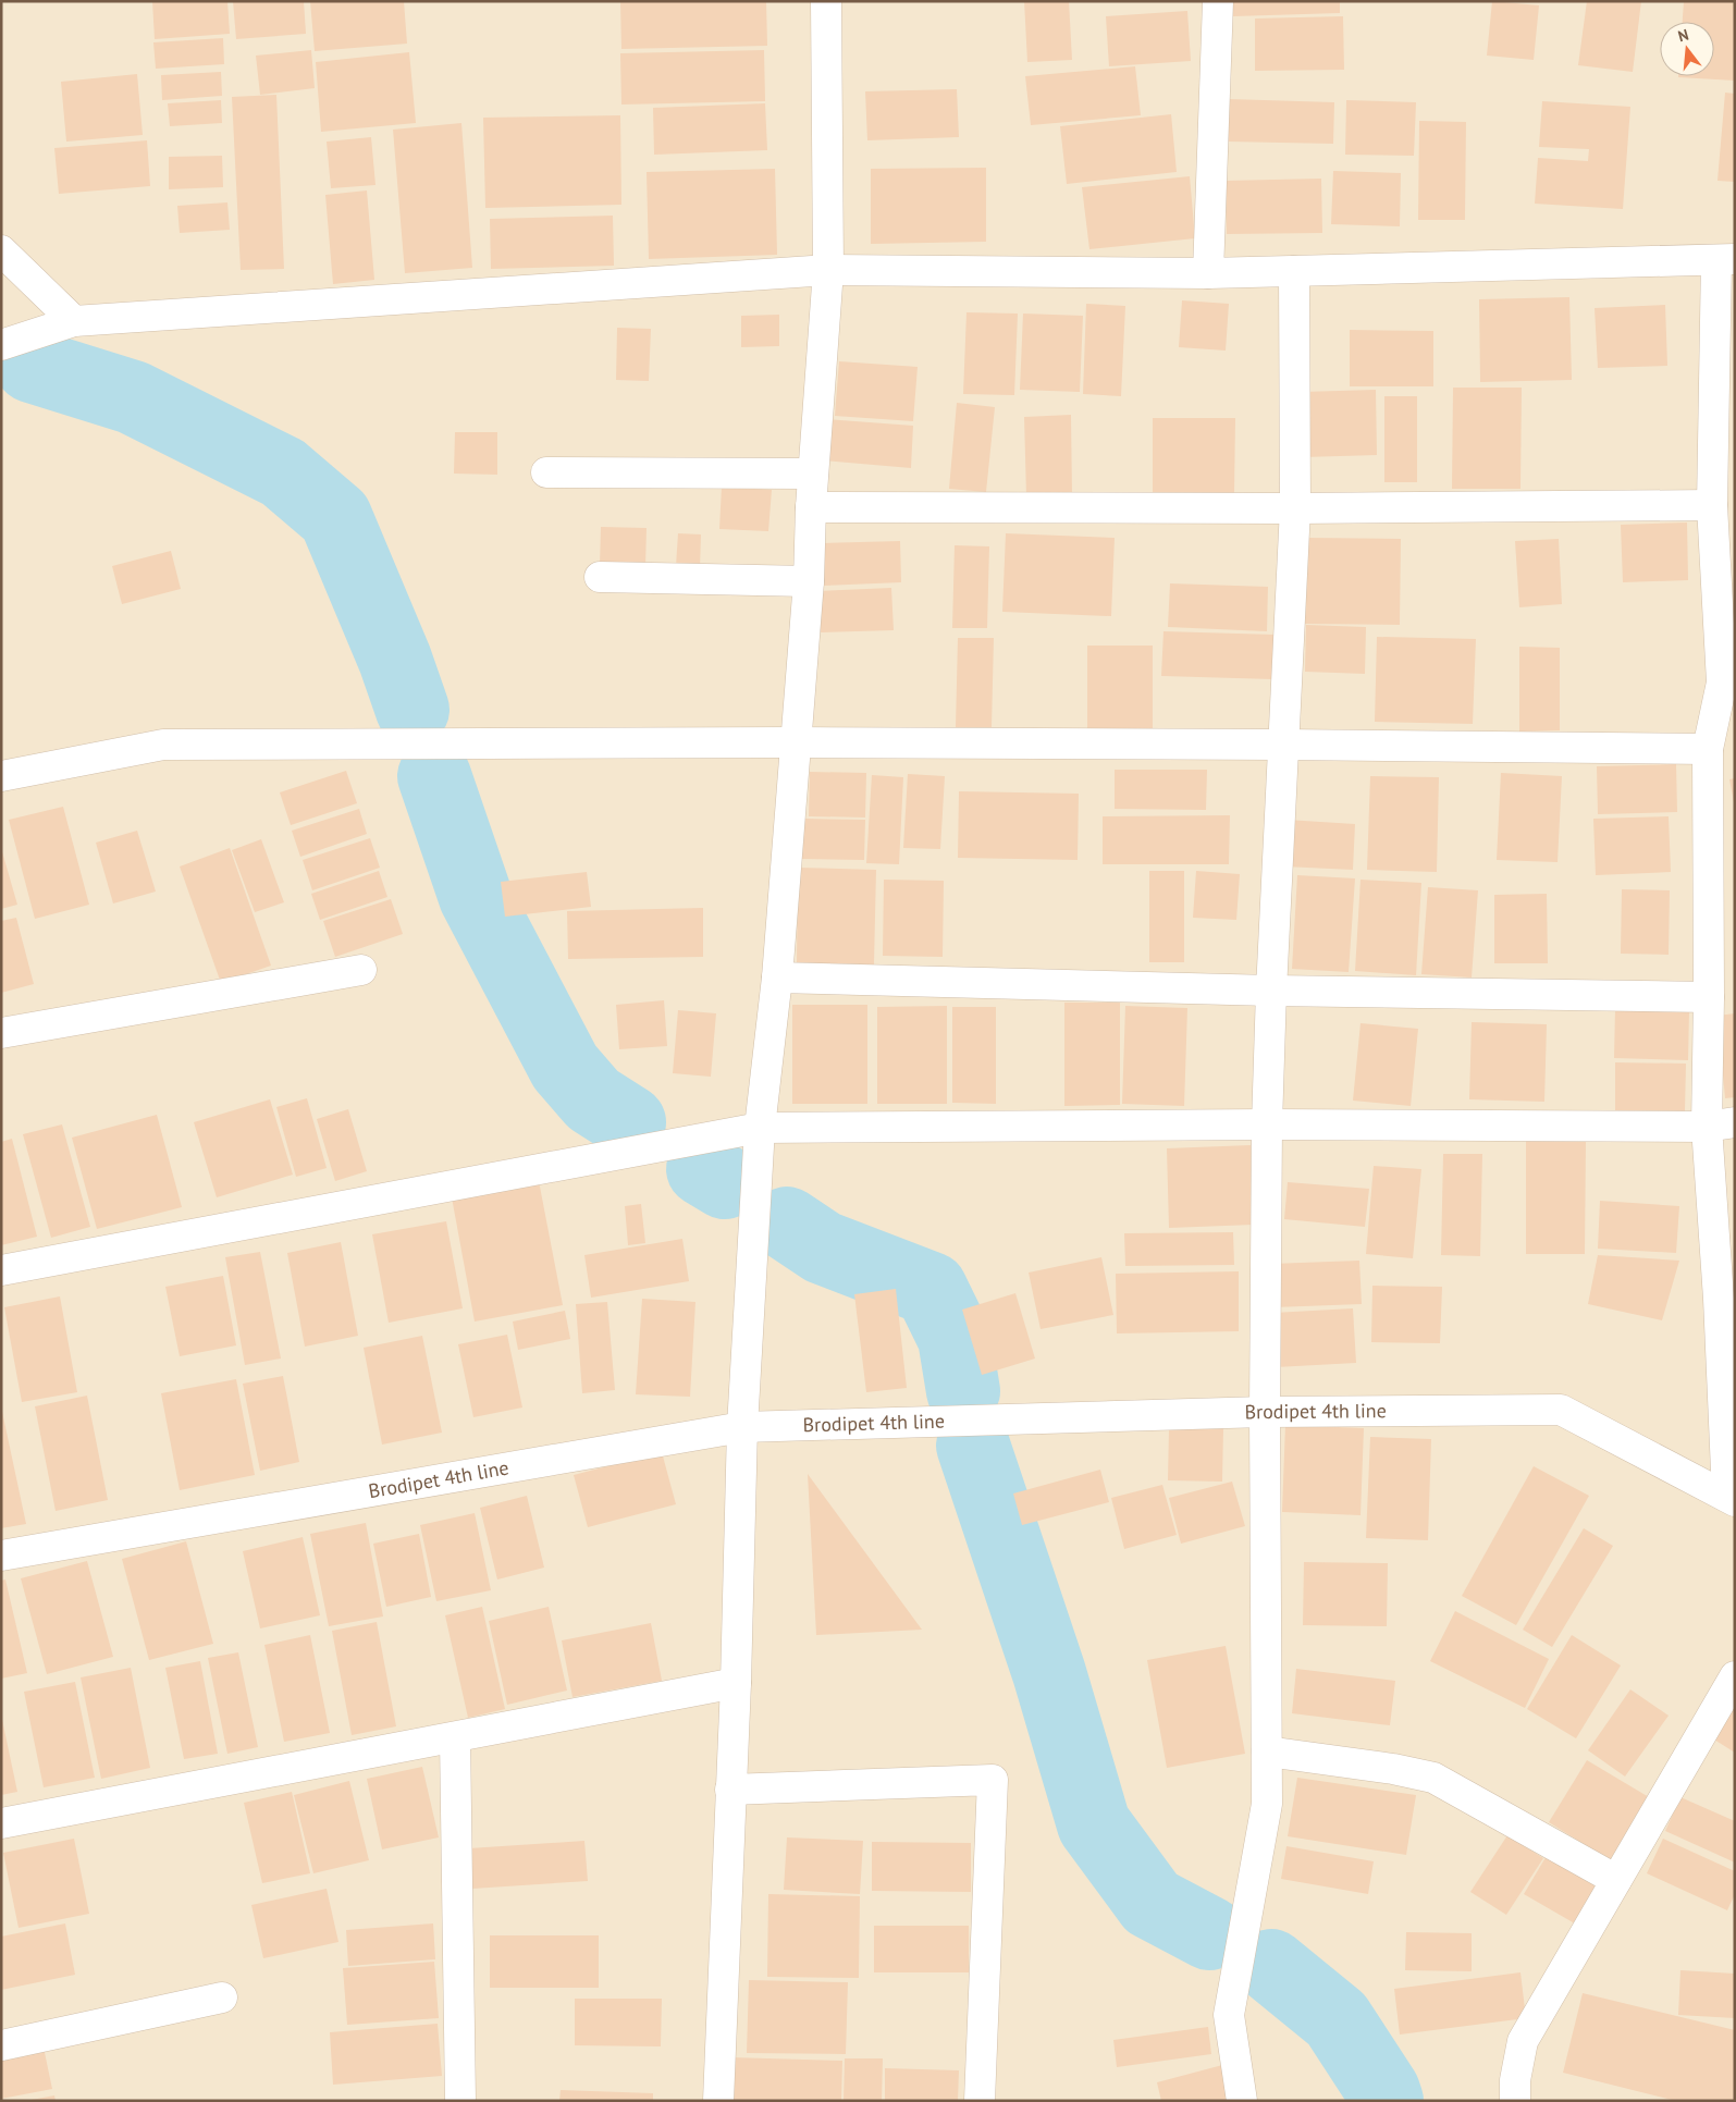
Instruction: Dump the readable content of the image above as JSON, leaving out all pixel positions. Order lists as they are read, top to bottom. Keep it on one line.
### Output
{"streets":{"street":["Brodipet 4th line"]},"north":"top"}
